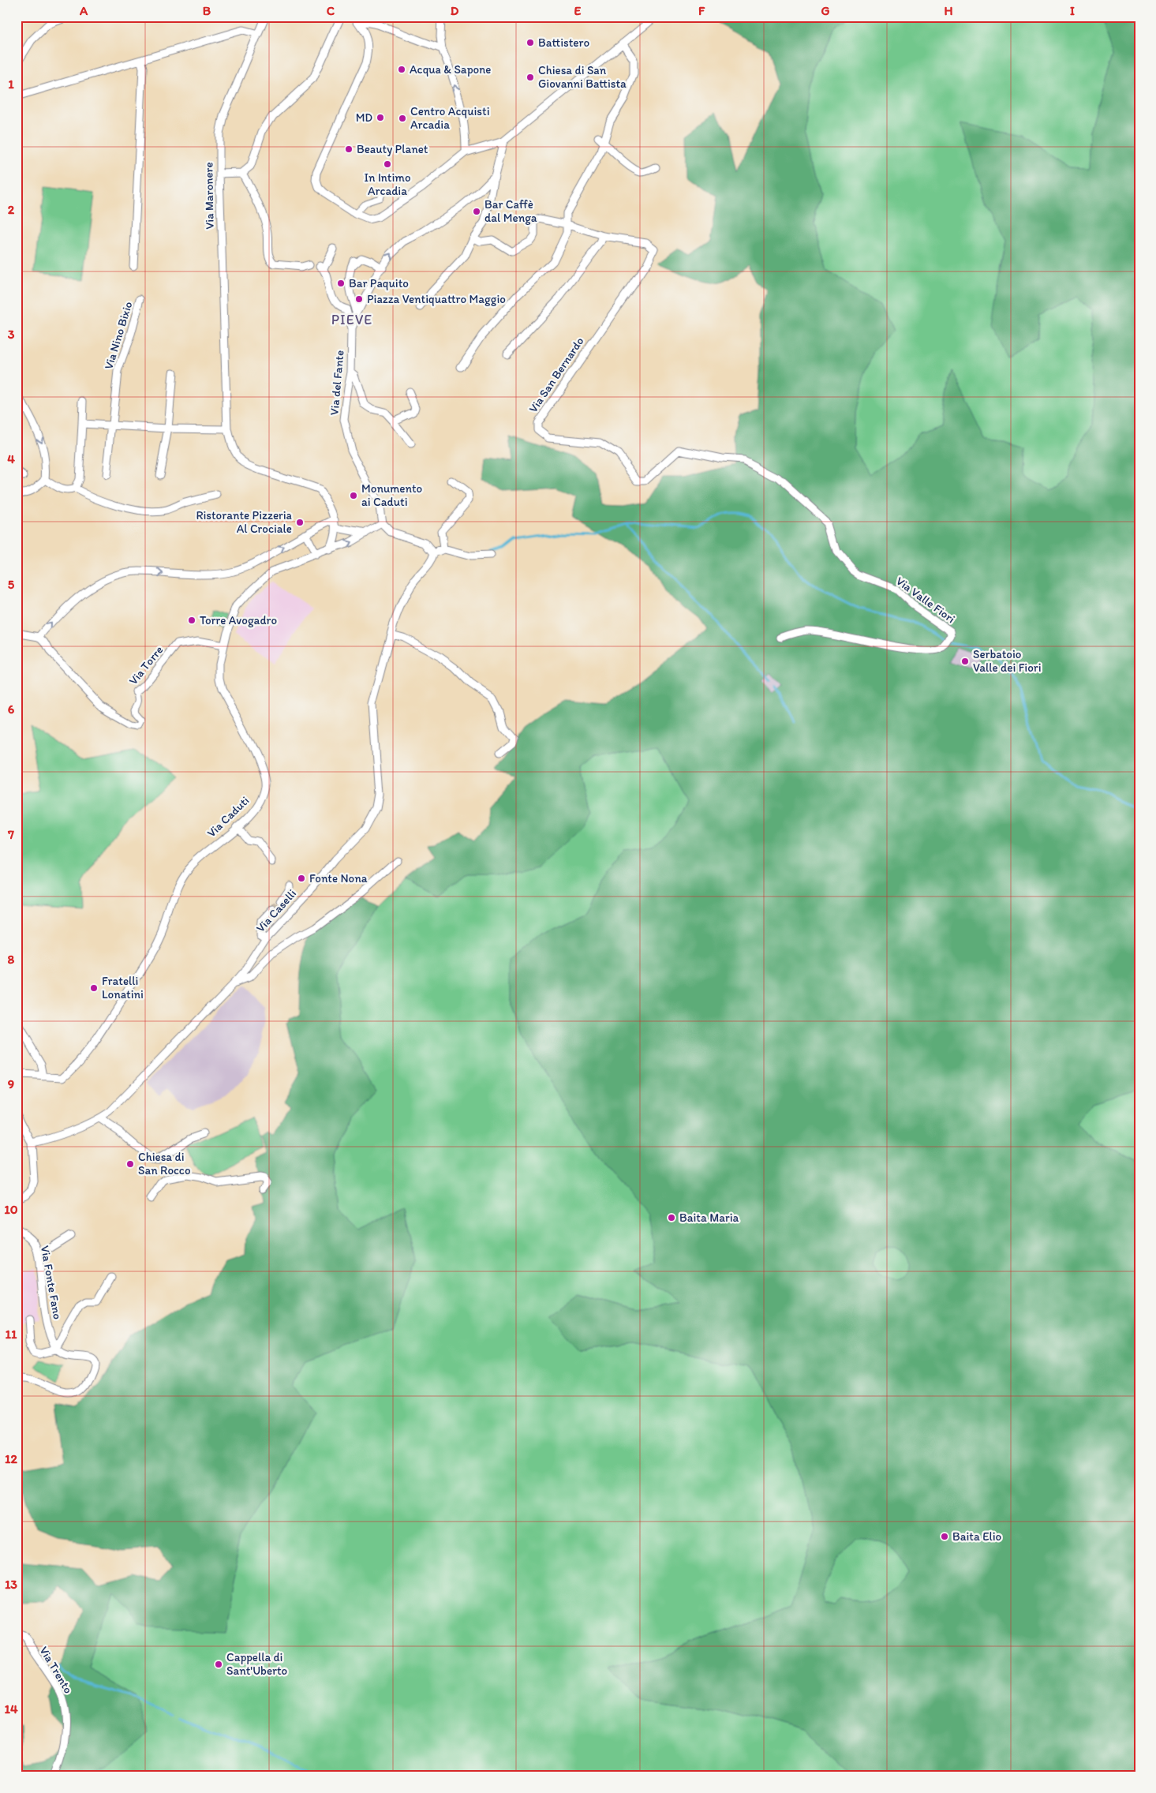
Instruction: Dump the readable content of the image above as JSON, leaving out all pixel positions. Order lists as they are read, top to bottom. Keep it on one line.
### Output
{"streets":{"street":["Via Maronere","Via Nino Bixio","Via San Bernardo","Via del Fante","Via Valle Fiori","Via Torre","Via Caduti","Via Caselli","Via Fonte Fano","Via Trento"]},"crossings":[["Via Maronere","Via Caduti"],["Via San Bernardo","Via Valle Fiori"],["Via Torre","Via Caduti"]],"districts":["PIEVE"],"places":["Battistero","Acqua & Sapone","Chiesa di San Giovanni Battista","MD","Centro Acquisti Arcadia","Beauty Planet","In Intimo Arcadia","Bar Caffè dal Menga","Bar Paquito","Piazza Ventiquattro Maggio","Monumento ai Caduti","Ristorante Pizzeria Al Crociale","Torre Avogadro","Serbatoio Valle dei Fiori","Fonte Nona","Fratelli Lonatini","Chiesa di San Rocco","Baita Maria","Baita Elio","Cappella di Sant'Uberto"],"grid":{"columns":["A","B","C","D","E","F","G","H","I"],"rows":["1","2","3","4","5","6","7","8","9","10","11","12","13","14"]}}
